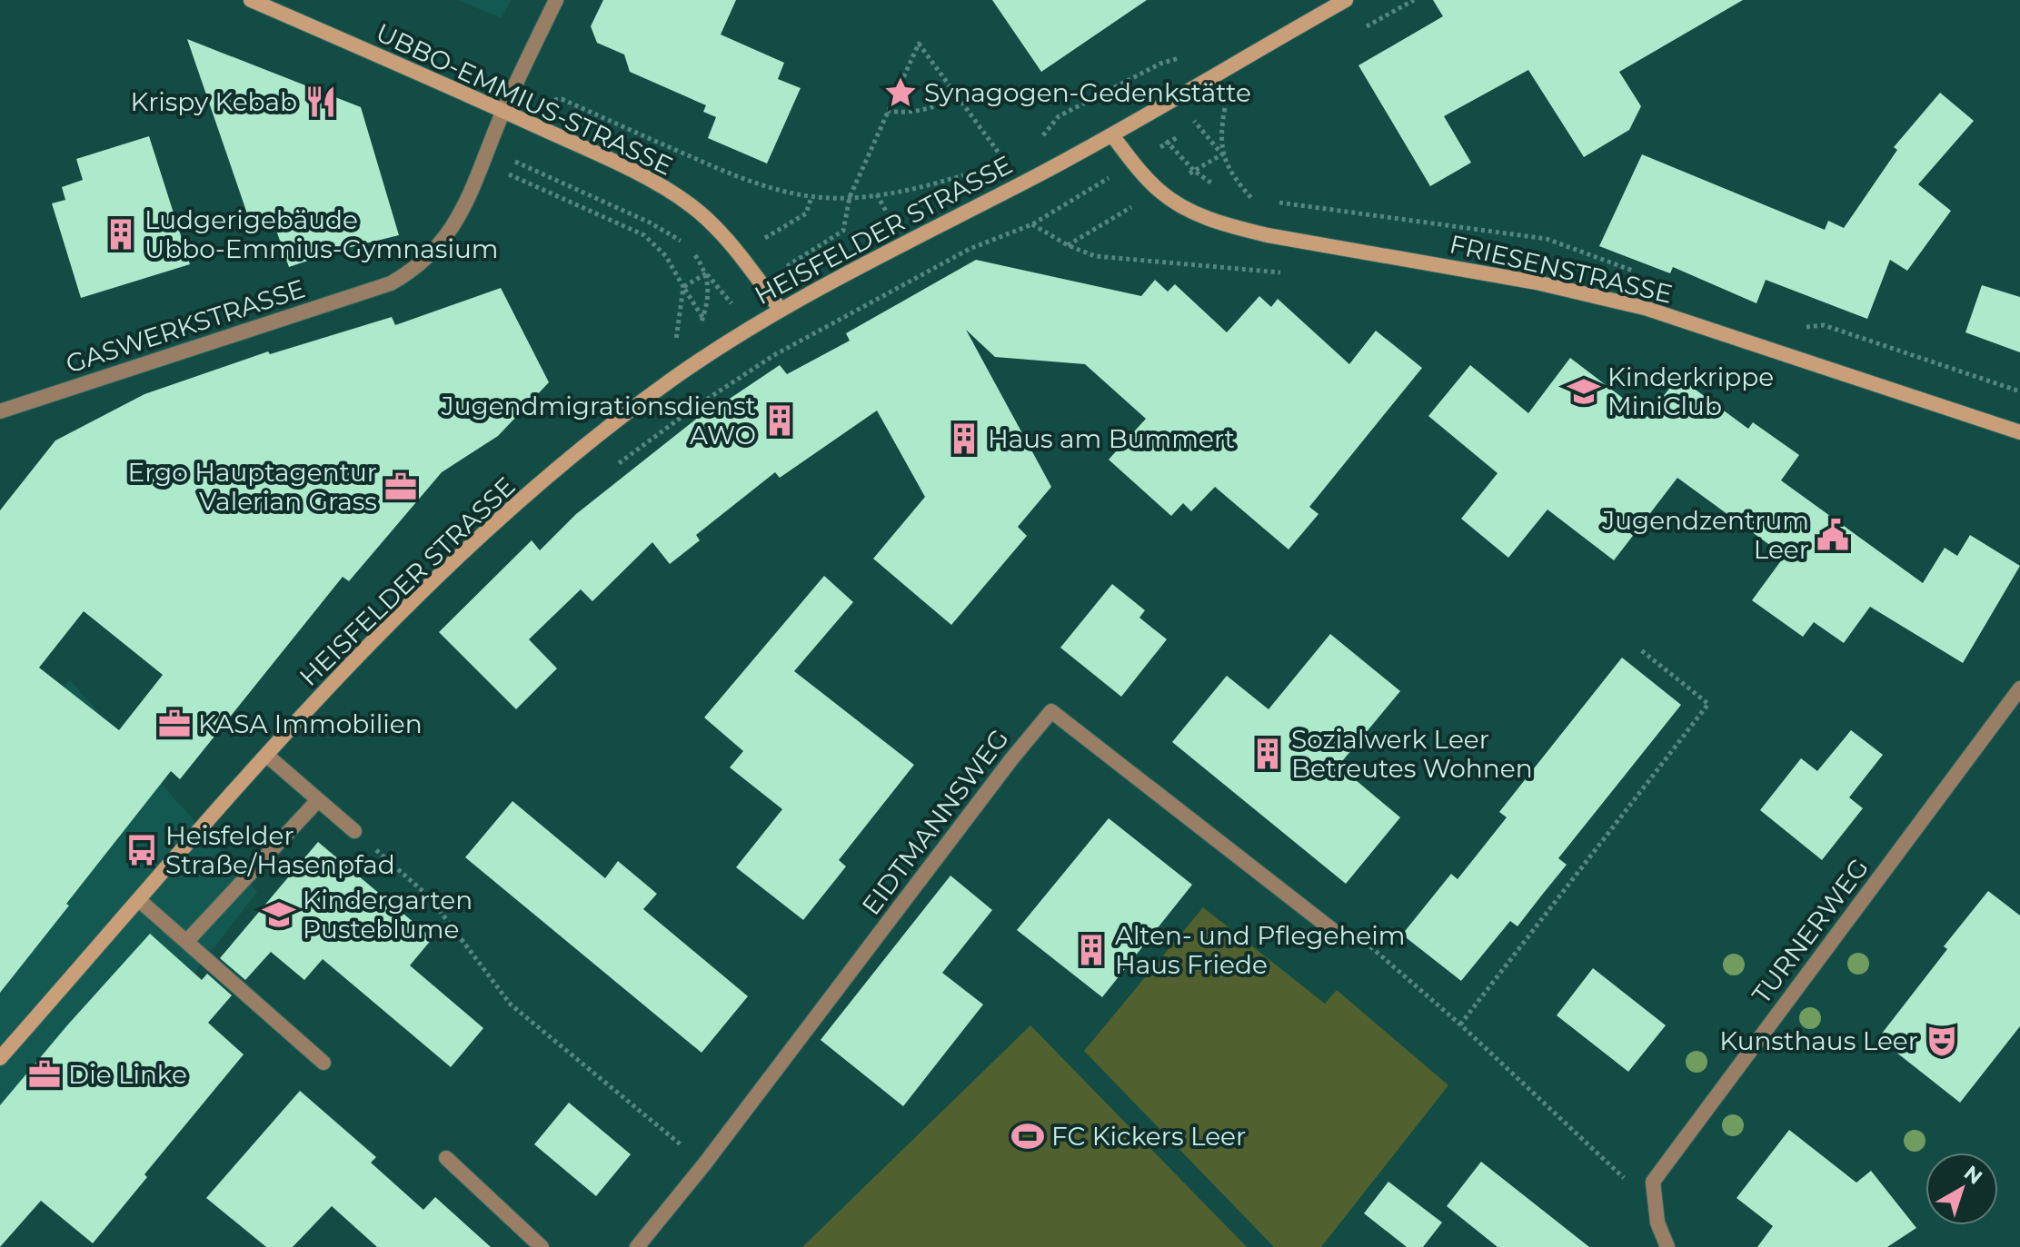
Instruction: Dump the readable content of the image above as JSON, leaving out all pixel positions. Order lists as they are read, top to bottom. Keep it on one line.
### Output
{"streets":{"main road":["UBBO-EMMIUS-STRASSE","HEISFELDER STRASSE","FRIESENSTRASSE"],"street":["GASWERKSTRASSE","EIDTMANNSWEG","TURNERWEG"]},"crossings":[["UBBO-EMMIUS-STRASSE","HEISFELDER STRASSE"],["UBBO-EMMIUS-STRASSE","GASWERKSTRASSE"],["HEISFELDER STRASSE","FRIESENSTRASSE"]],"places":{"place":["Synagogen-Gedenkstätte"],"restaurant":["Krispy Kebab"],"building":["Ludgerigebäude Ubbo-Emmius-Gymnasium","Jugendmigrationsdienst AWO","Haus am Bummert","Sozialwerk Leer Betreutes Wohnen","Alten- und Pflegeheim Haus Friede"],"school or university":["Kinderkrippe MiniClub","Kindergarten Pusteblume"],"office":["Ergo Hauptagentur Valerian Grass","KASA Immobilien","Die Linke"],"public building":["Jugendzentrum Leer"],"bus stop":["Heisfelder Straße/Hasenpfad"],"theatre":["Kunsthaus Leer"],"sports":["FC Kickers Leer"]},"north":"top right"}
